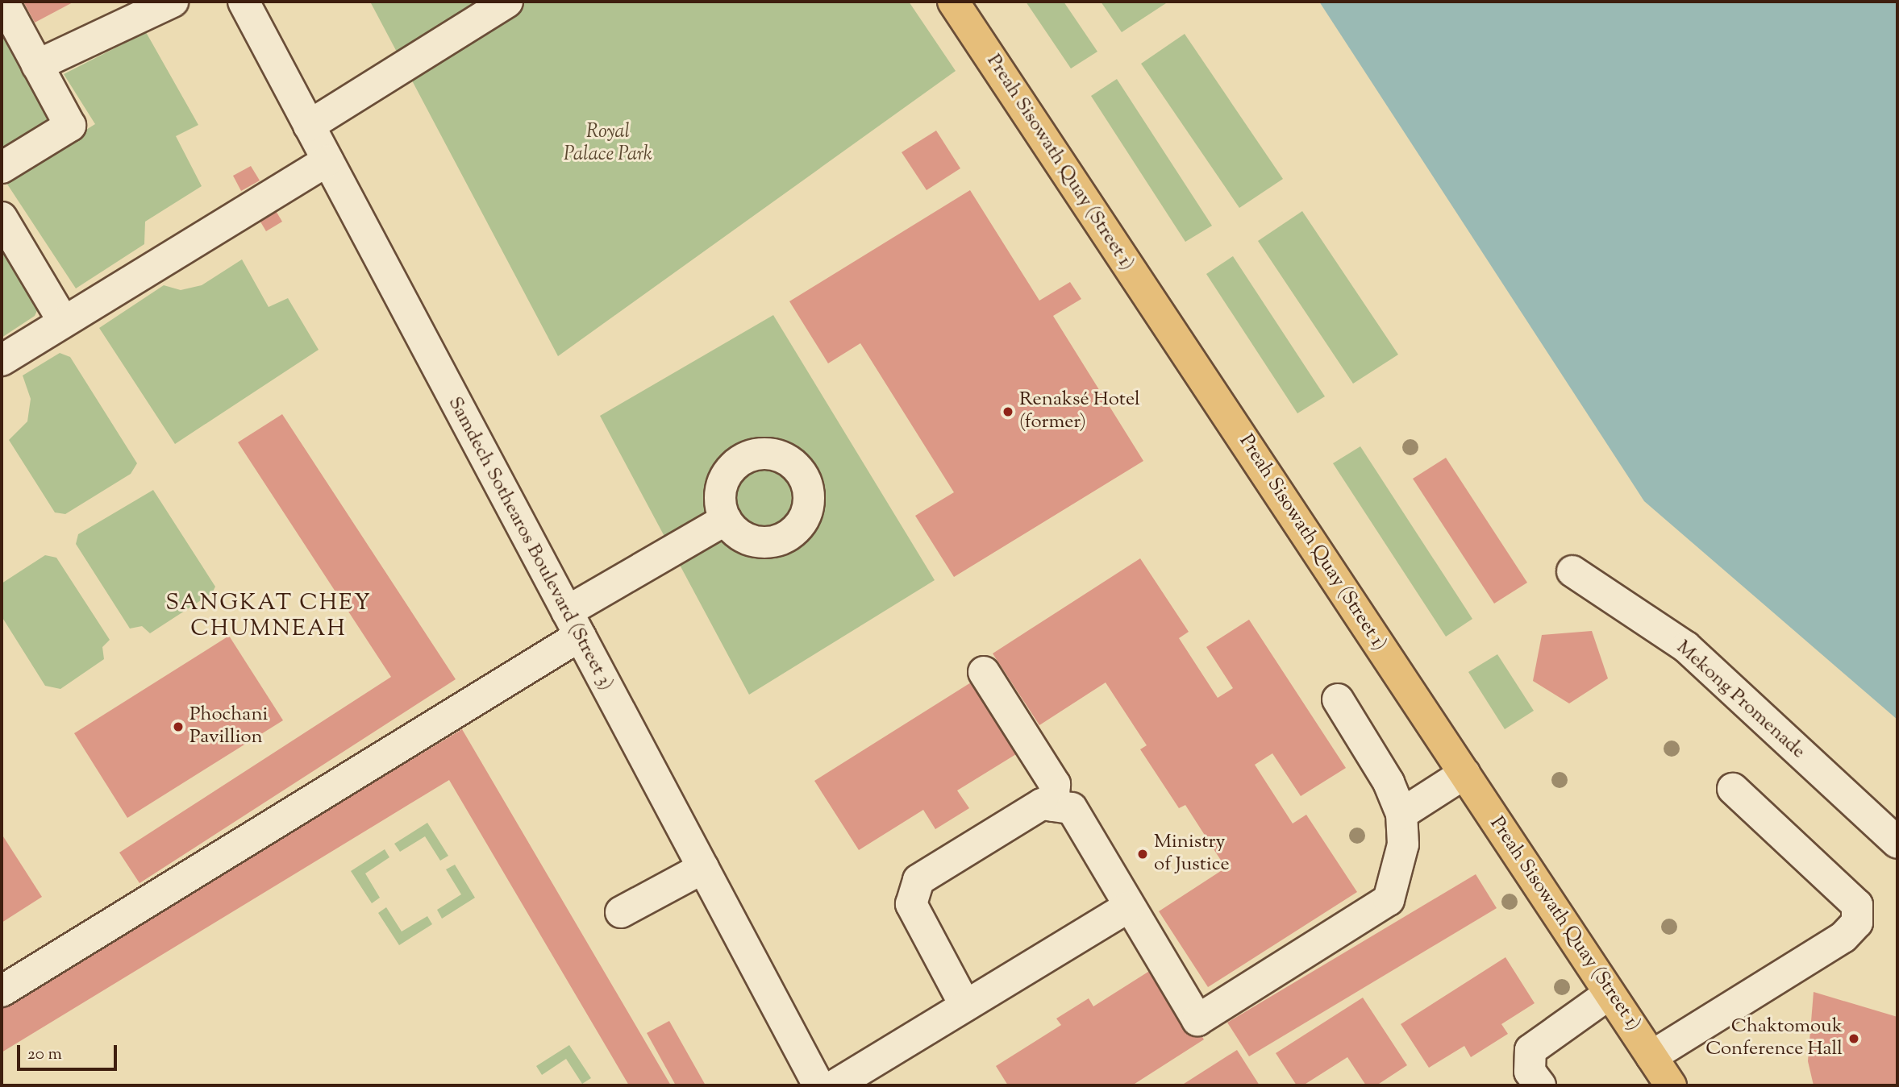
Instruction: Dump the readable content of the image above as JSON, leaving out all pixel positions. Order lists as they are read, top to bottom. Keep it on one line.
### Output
{"streets":{"main road":["Preah Sisowath Quay (Street 1)"],"street":["Samdech Sothearos Boulevard (Street 3)","Mekong Promenade"]},"districts":["SANGKAT CHEY CHUMNEAH"],"parks":["Royal Palace Park"],"places":["Renaksé Hotel (former)","Phochani Pavillion","Ministry of Justice","Chaktomouk Conference Hall"],"scale_bar":"20 m"}
